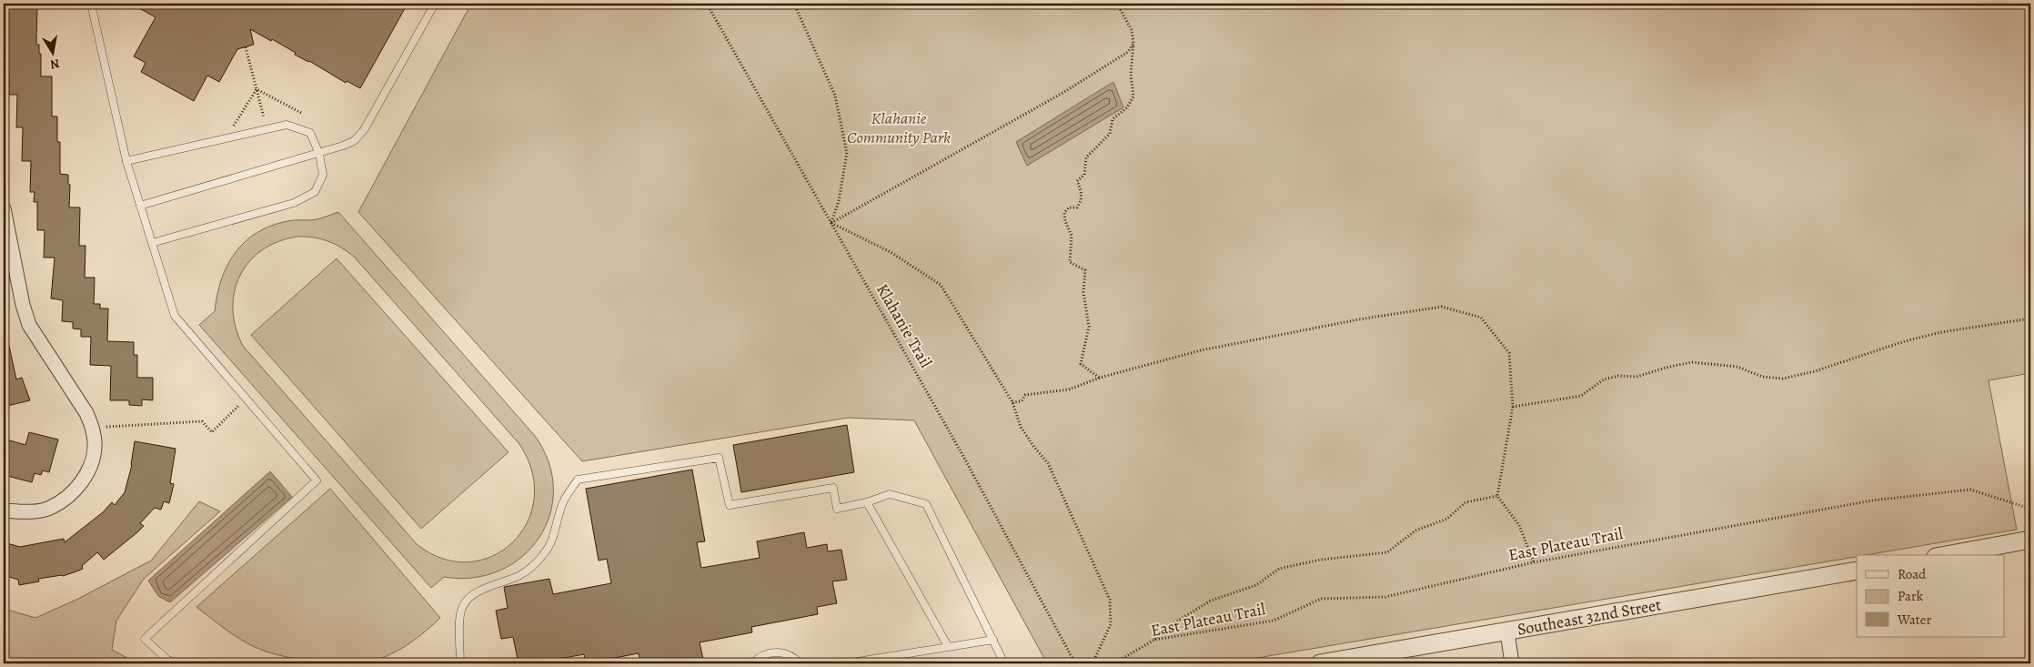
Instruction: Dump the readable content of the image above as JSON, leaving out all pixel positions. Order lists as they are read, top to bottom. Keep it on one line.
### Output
{"streets":{"street":["Southeast 32nd Street"],"path":["Klahanie Trail","East Plateau Trail"]},"parks":["Klahanie Community Park"],"legend":["Road","Park","Water"],"north":"bottom"}
